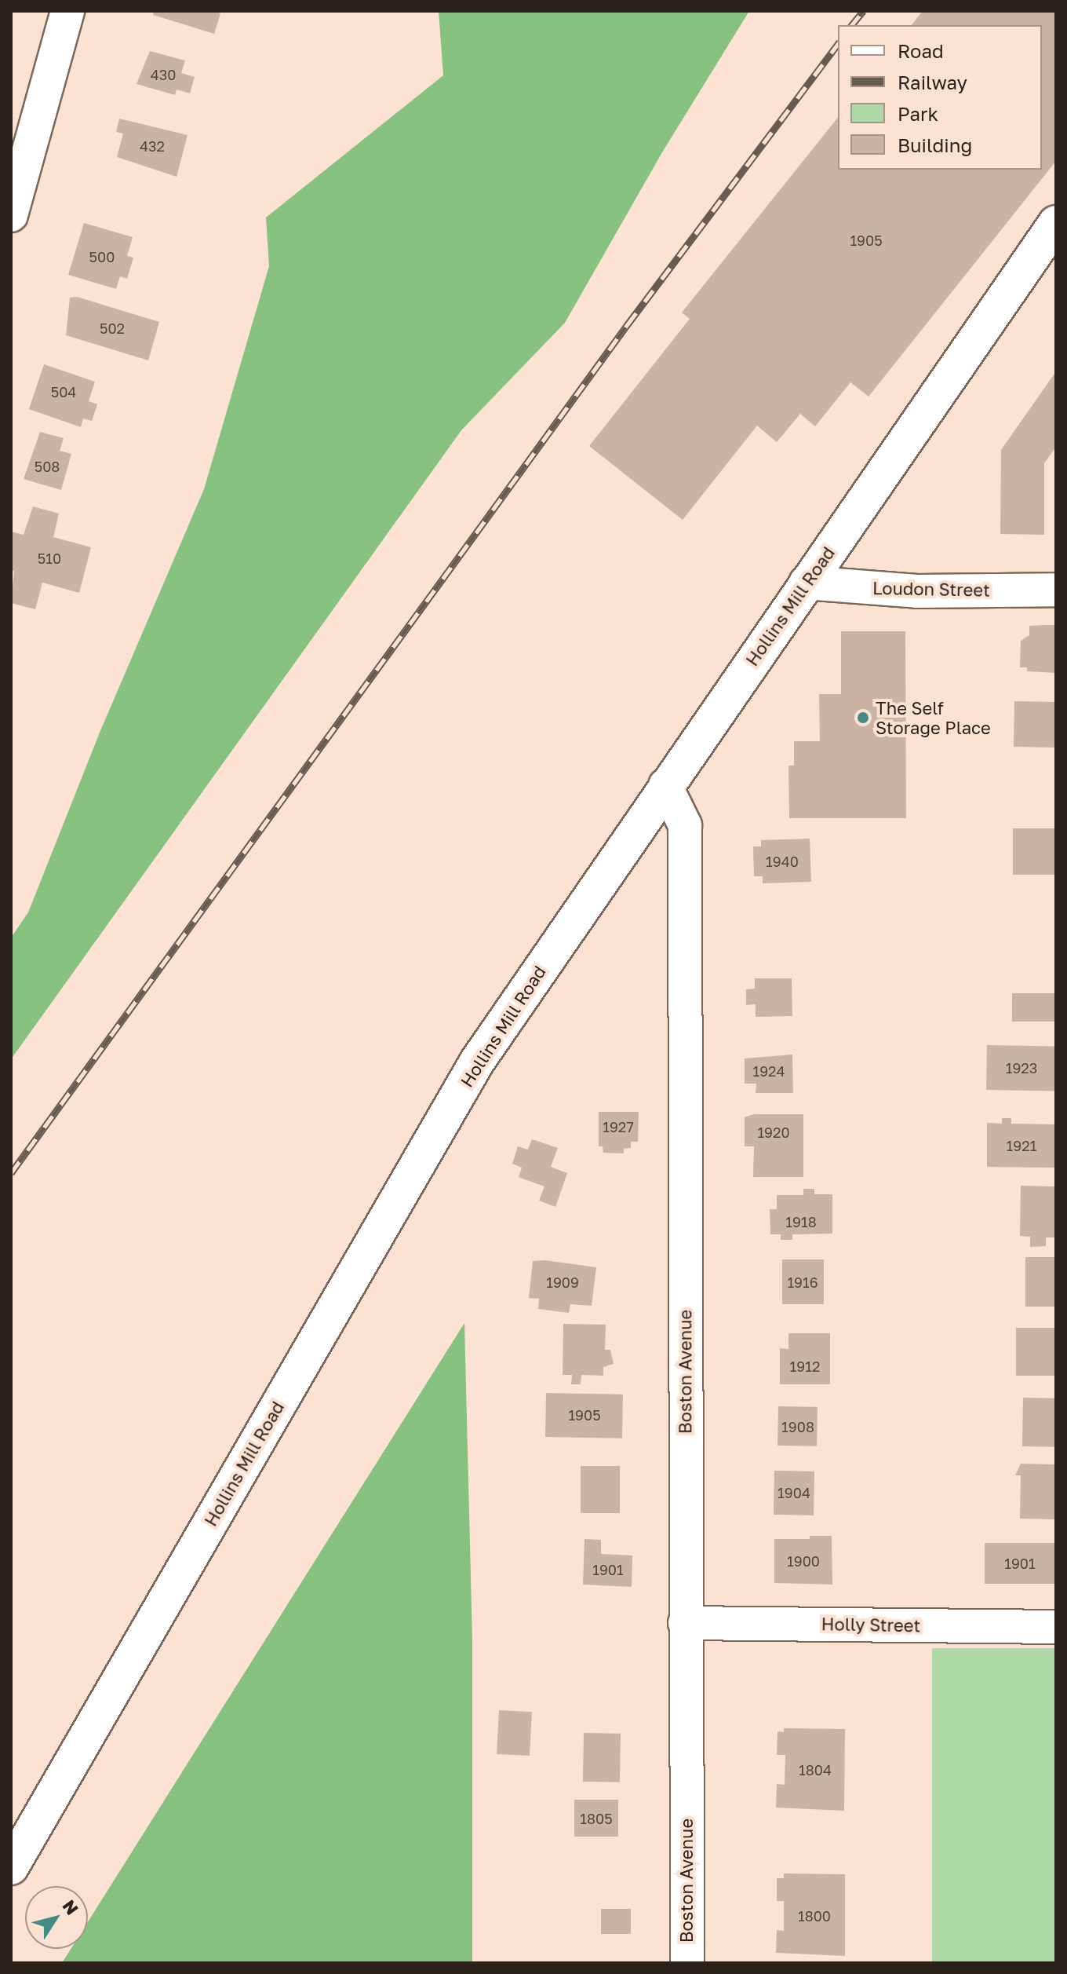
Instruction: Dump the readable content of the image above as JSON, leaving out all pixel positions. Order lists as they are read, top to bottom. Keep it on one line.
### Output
{"streets":{"street":["Loudon Street","Hollins Mill Road","Boston Avenue","Holly Street"]},"crossings":[["Loudon Street","Hollins Mill Road"],["Hollins Mill Road","Boston Avenue"],["Boston Avenue","Holly Street"]],"places":["The Self Storage Place"],"house_numbers":["430","432","1905","500","502","504","508","510","1940","1923","1924","1927","1920","1921","1918","1909","1916","1912","1905","1908","1904","1900","1901","1901","1804","1805","1800"],"legend":["Road","Railway","Park","Building"],"north":"top right"}
